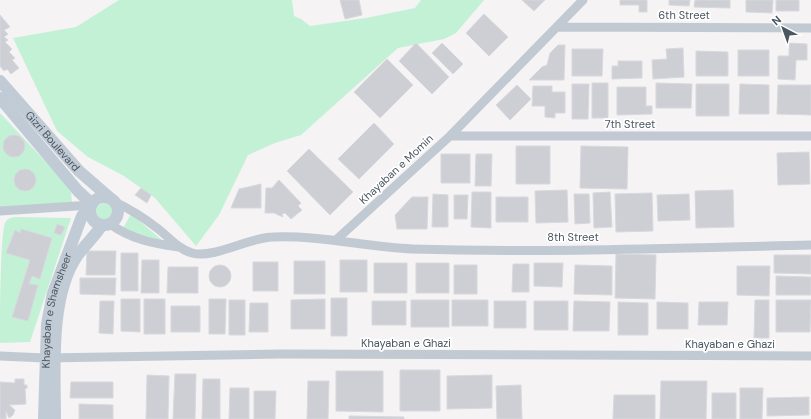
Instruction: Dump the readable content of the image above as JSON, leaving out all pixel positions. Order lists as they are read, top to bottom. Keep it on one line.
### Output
{"streets":{"main road":["Gizri Boulevard","Khayaban e Shamsheer"],"street":["6th Street","7th Street","Khayaban e Momin","8th Street","Khayaban e Ghazi"]},"crossings":[["6th Street","Khayaban e Momin"],["7th Street","Khayaban e Momin"],["Gizri Boulevard","Khayaban e Shamsheer"],["Khayaban e Momin","8th Street"],["Khayaban e Shamsheer","Khayaban e Ghazi"]],"north":"top left"}
